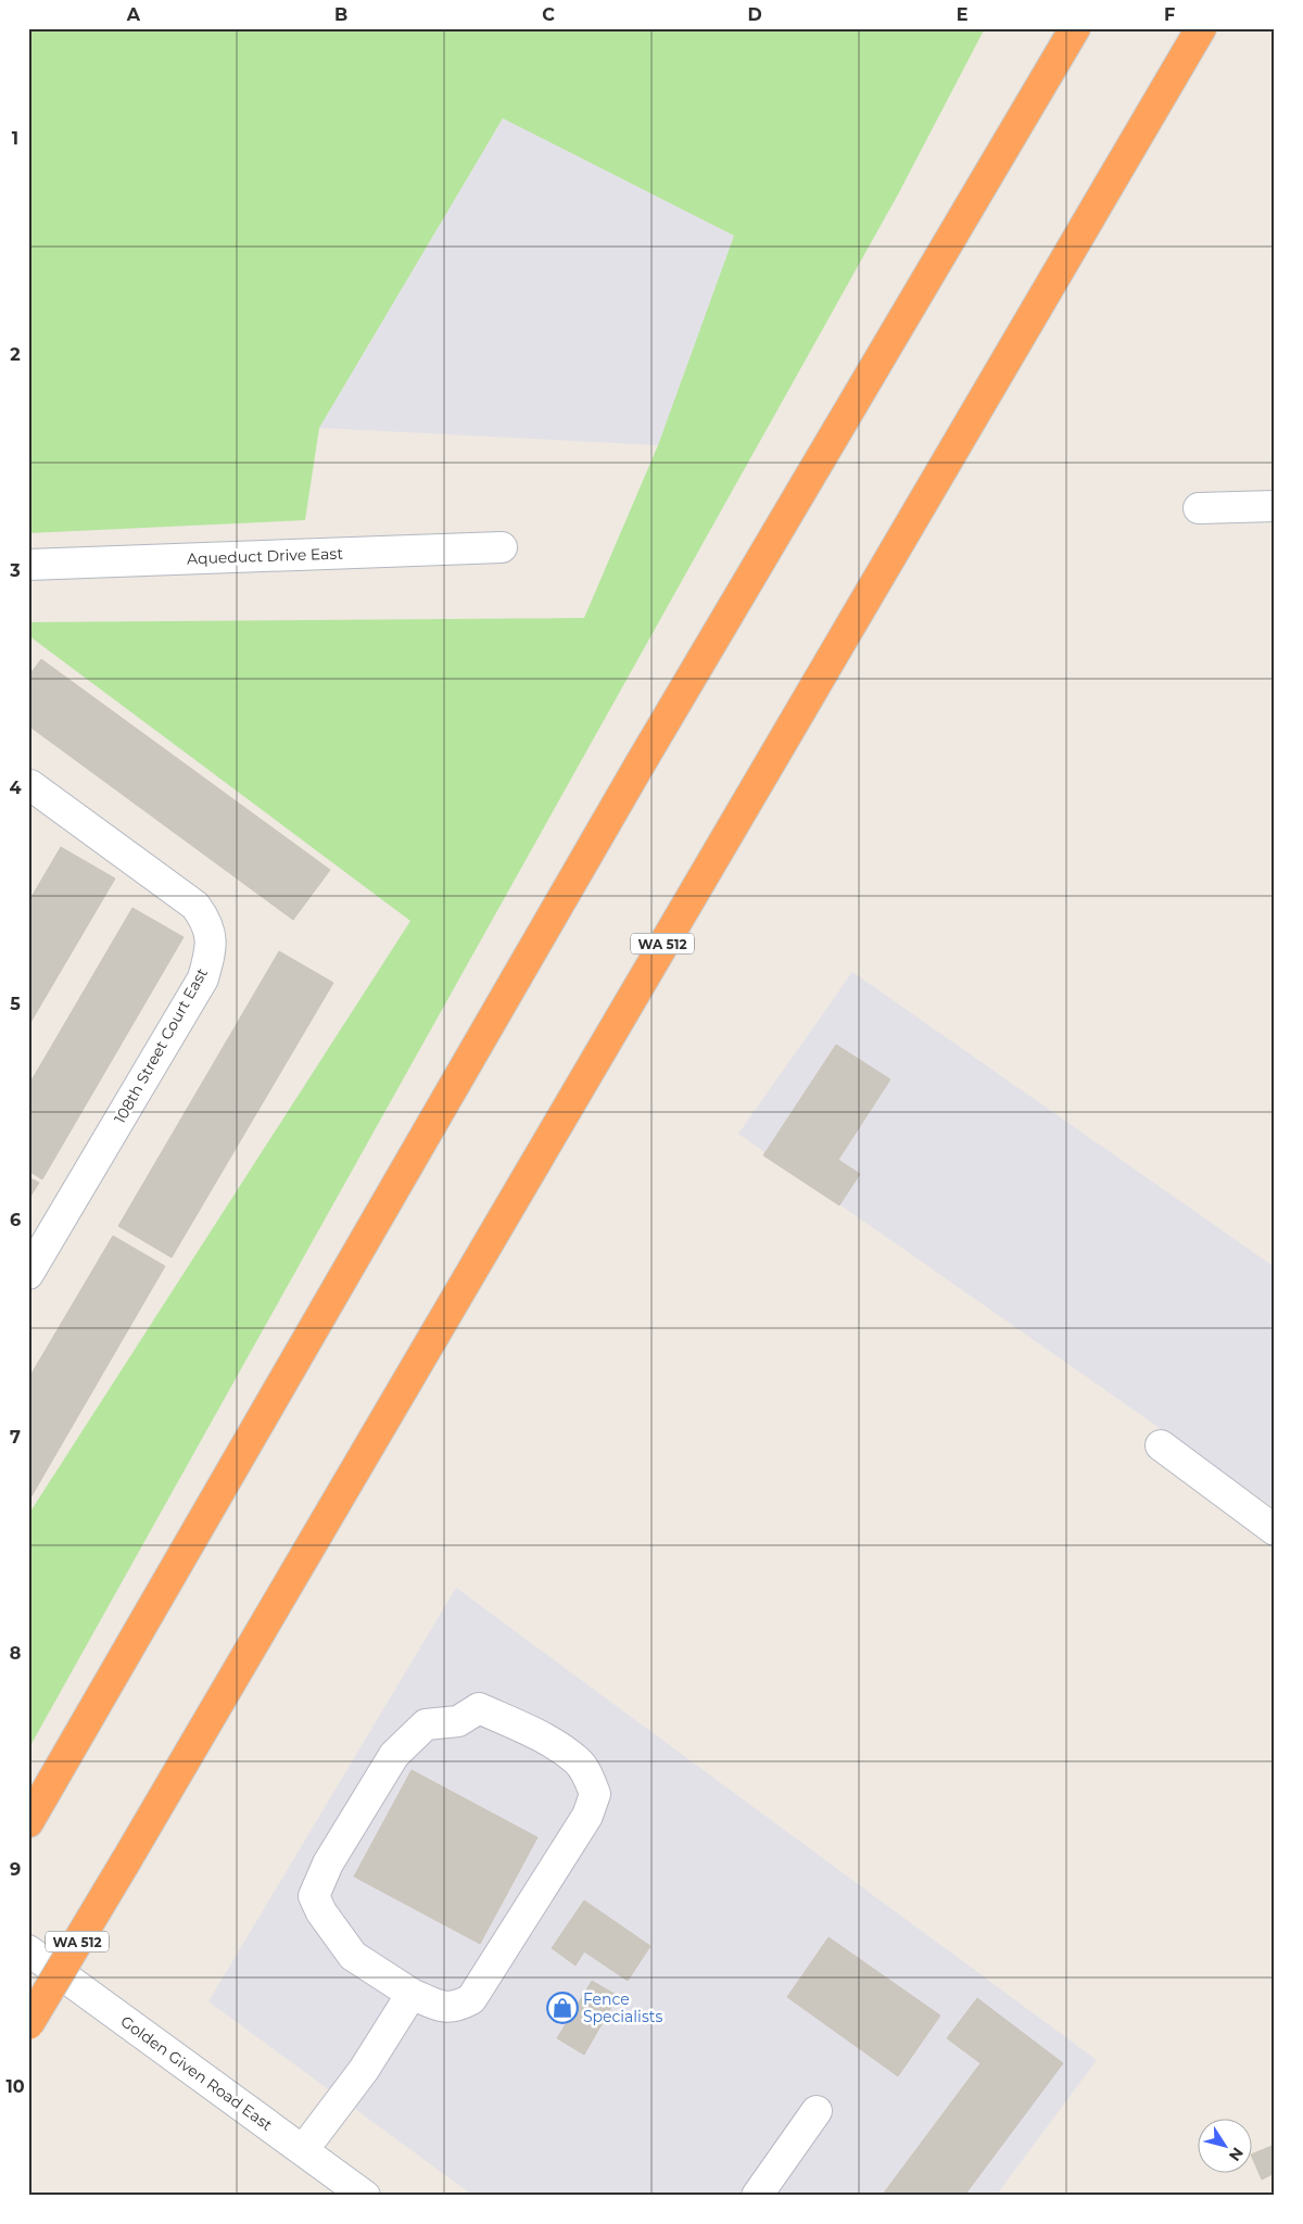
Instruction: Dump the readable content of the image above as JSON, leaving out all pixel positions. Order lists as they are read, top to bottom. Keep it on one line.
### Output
{"streets":{"highway":["WA 512"],"street":["Aqueduct Drive East","108th Street Court East","Golden Given Road East"]},"places":{"shop":["Fence Specialists"]},"north":"bottom right","grid":{"columns":["A","B","C","D","E","F"],"rows":["1","2","3","4","5","6","7","8","9","10"]}}
